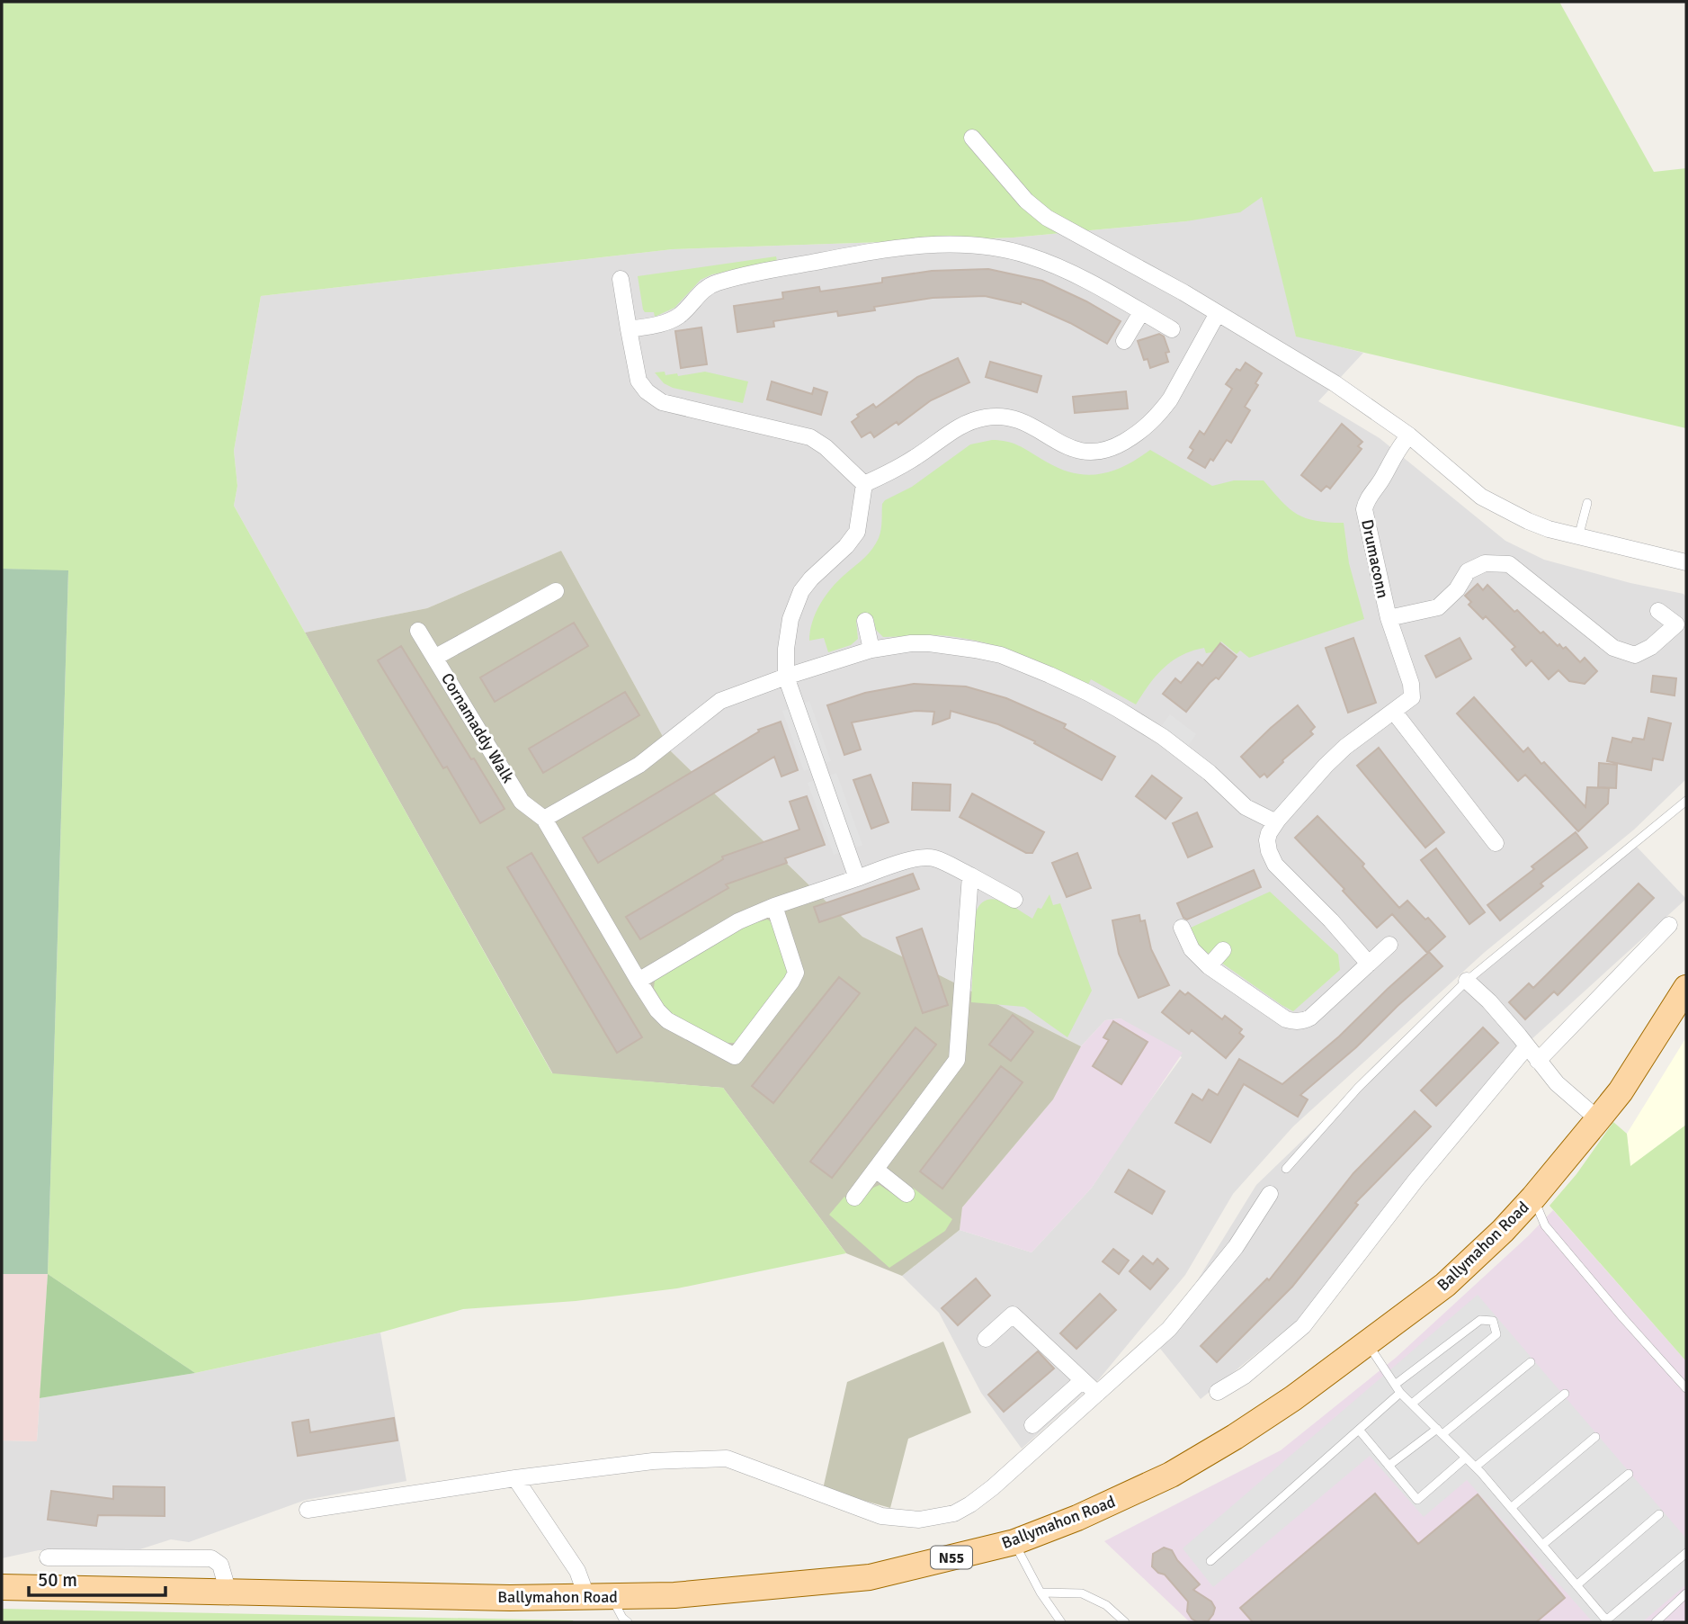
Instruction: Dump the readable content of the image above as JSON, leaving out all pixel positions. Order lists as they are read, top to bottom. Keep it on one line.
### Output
{"streets":{"main road":["Ballymahon Road","N55"],"street":["Drumaconn","Cornamaddy Walk"]},"scale_bar":"50 m"}
